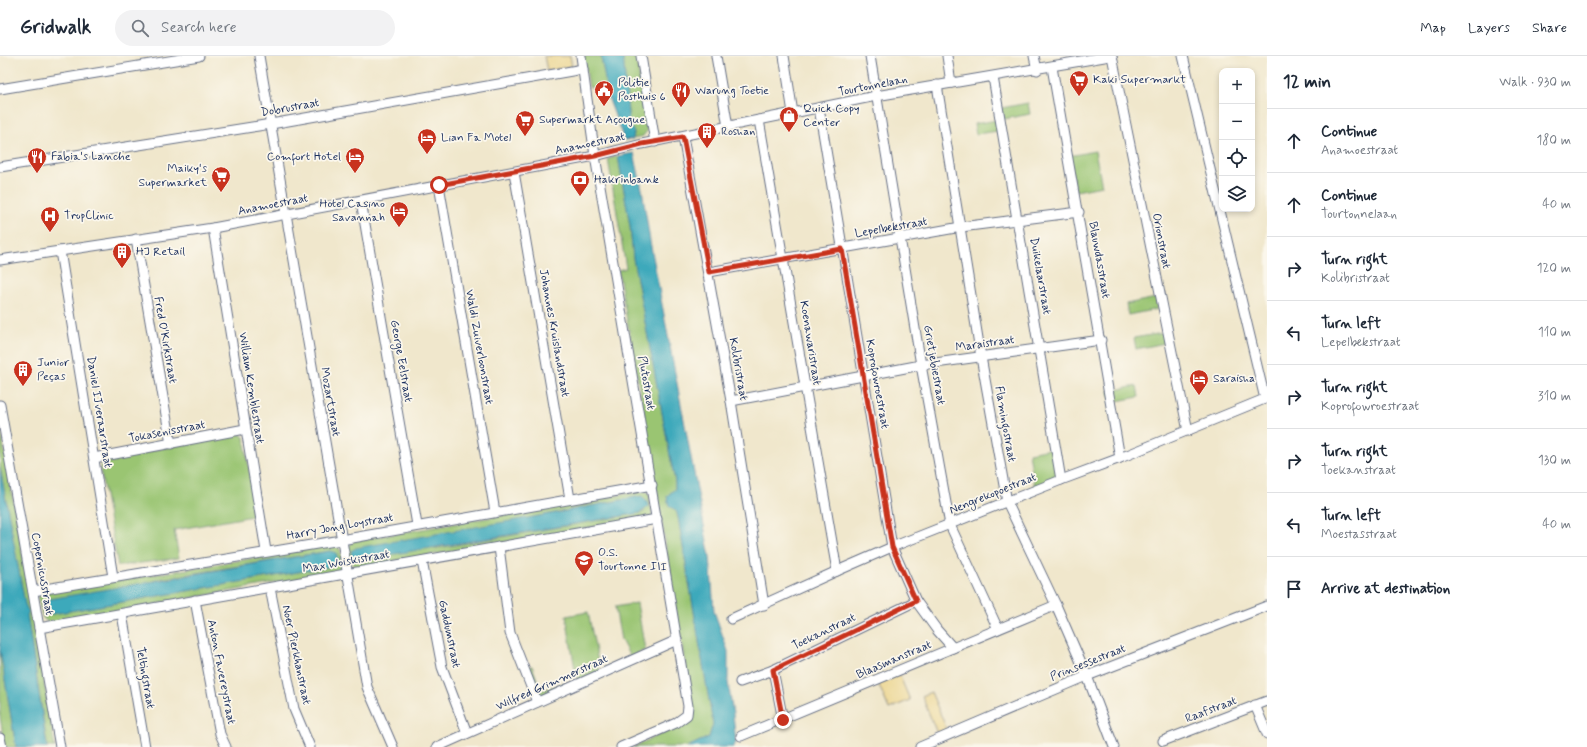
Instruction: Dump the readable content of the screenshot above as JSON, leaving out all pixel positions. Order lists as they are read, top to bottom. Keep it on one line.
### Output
{"streets":{"street":["Tourtonnelaan","Dobrustraat","Anamoestraat","Lepelbekstraat","Orionstraat","Blauwdasstraat","Duikelaarstraat","Johannes Kruislandstraat","Fred O'Kirkstraat","Koenawaristraat","Maraistraat","Waldi Zuiverloonstraat","George Eelstraat","Grietjebiestraat","Kolibristraat","Plutostraat","Koprofowroestraat","William Kemblestraat","Mozartstraat","Daniel IJveraarstraat","Flamingostraat","Tokasenisstraat","Nengrekopoestraat","Harry Jong Loystraat","Max Woiskistraat","Copernicusstraat","Toekanstraat","Gaddumstraat","Noer Pierkhanstraat","Blaasmanstraat","Prinsessestraat","Anton Favereystraat","Teltingstraat","Wilfred Grimmerstraat","Raafstraat"]},"crossings":[["Tourtonnelaan","Anamoestraat"],["Tourtonnelaan","Orionstraat"],["Tourtonnelaan","Blauwdasstraat"],["Tourtonnelaan","Duikelaarstraat"],["Tourtonnelaan","Koenawaristraat"],["Tourtonnelaan","Grietjebiestraat"],["Tourtonnelaan","Kolibristraat"],["Tourtonnelaan","Koprofowroestraat"],["Tourtonnelaan","Flamingostraat"],["Dobrustraat","Plutostraat"],["Dobrustraat","Mozartstraat"],["Anamoestraat","Johannes Kruislandstraat"],["Anamoestraat","Fred O'Kirkstraat"],["Anamoestraat","Waldi Zuiverloonstraat"],["Anamoestraat","George Eelstraat"],["Anamoestraat","Plutostraat"],["Anamoestraat","William Kemblestraat"],["Anamoestraat","Mozartstraat"],["Anamoestraat","Daniel IJveraarstraat"],["Lepelbekstraat","Blauwdasstraat"],["Lepelbekstraat","Duikelaarstraat"],["Lepelbekstraat","Koenawaristraat"],["Lepelbekstraat","Grietjebiestraat"],["Lepelbekstraat","Kolibristraat"],["Lepelbekstraat","Koprofowroestraat"],["Lepelbekstraat","Flamingostraat"],["Orionstraat","Nengrekopoestraat"],["Blauwdasstraat","Maraistraat"],["Blauwdasstraat","Nengrekopoestraat"],["Duikelaarstraat","Maraistraat"],["Duikelaarstraat","Nengrekopoestraat"],["Johannes Kruislandstraat","Harry Jong Loystraat"],["Fred O'Kirkstraat","Tokasenisstraat"],["Koenawaristraat","Maraistraat"],["Koenawaristraat","Nengrekopoestraat"],["Maraistraat","Grietjebiestraat"],["Maraistraat","Kolibristraat"],["Maraistraat","Koprofowroestraat"],["Maraistraat","Flamingostraat"],["Waldi Zuiverloonstraat","Harry Jong Loystraat"],["George Eelstraat","Harry Jong Loystraat"],["Grietjebiestraat","Nengrekopoestraat"],["Grietjebiestraat","Blaasmanstraat"],["Kolibristraat","Nengrekopoestraat"],["Plutostraat","Harry Jong Loystraat"],["Plutostraat","Max Woiskistraat"],["Plutostraat","Wilfred Grimmerstraat"],["Koprofowroestraat","Nengrekopoestraat"],["Koprofowroestraat","Toekanstraat"],["Koprofowroestraat","Blaasmanstraat"],["William Kemblestraat","Tokasenisstraat"],["William Kemblestraat","Harry Jong Loystraat"],["Mozartstraat","Harry Jong Loystraat"],["Mozartstraat","Max Woiskistraat"],["Daniel IJveraarstraat","Tokasenisstraat"],["Daniel IJveraarstraat","Harry Jong Loystraat"],["Flamingostraat","Nengrekopoestraat"],["Flamingostraat","Blaasmanstraat"],["Flamingostraat","Prinsessestraat"],["Harry Jong Loystraat","Copernicusstraat"],["Max Woiskistraat","Copernicusstraat"],["Max Woiskistraat","Gaddumstraat"],["Max Woiskistraat","Noer Pierkhanstraat"],["Max Woiskistraat","Anton Favereystraat"],["Max Woiskistraat","Teltingstraat"],["Gaddumstraat","Wilfred Grimmerstraat"]],"places":{"supermarket":["Kaki Supermarkt","Supermarkt Açougue","Maiky's Supermarket"],"public building":["Politie Posthuis 6"],"restaurant":["Warung Toetie","Fabia's Lanche"],"shop":["Quick Copy Center"],"building":["Roshan","HJ Retail","Junior Peças"],"hotel":["Lian Fa Motel","Comfort Hotel","Hotel Casino Savannah","Saraisha"],"bank":["Hakrinbank"],"hospital":["TropClinic"],"school or university":["O.S. Tourtonne III"]},"page":{"header":"Gridwalk","search":"Search here","nav":["Map","Layers","Share"],"heading":["12 min","Walk · 930 m"],"map_buttons":["+","−"],"list":[["Continue","Anamoestraat","180 m"],["Continue","Tourtonnelaan","40 m"],["Turn right","Kolibristraat","120 m"],["Turn left","Lepelbekstraat","110 m"],["Turn right","Koprofowroestraat","310 m"],["Turn right","Toekanstraat","130 m"],["Turn left","Moestasstraat","40 m"],"Arrive at destination"]}}
